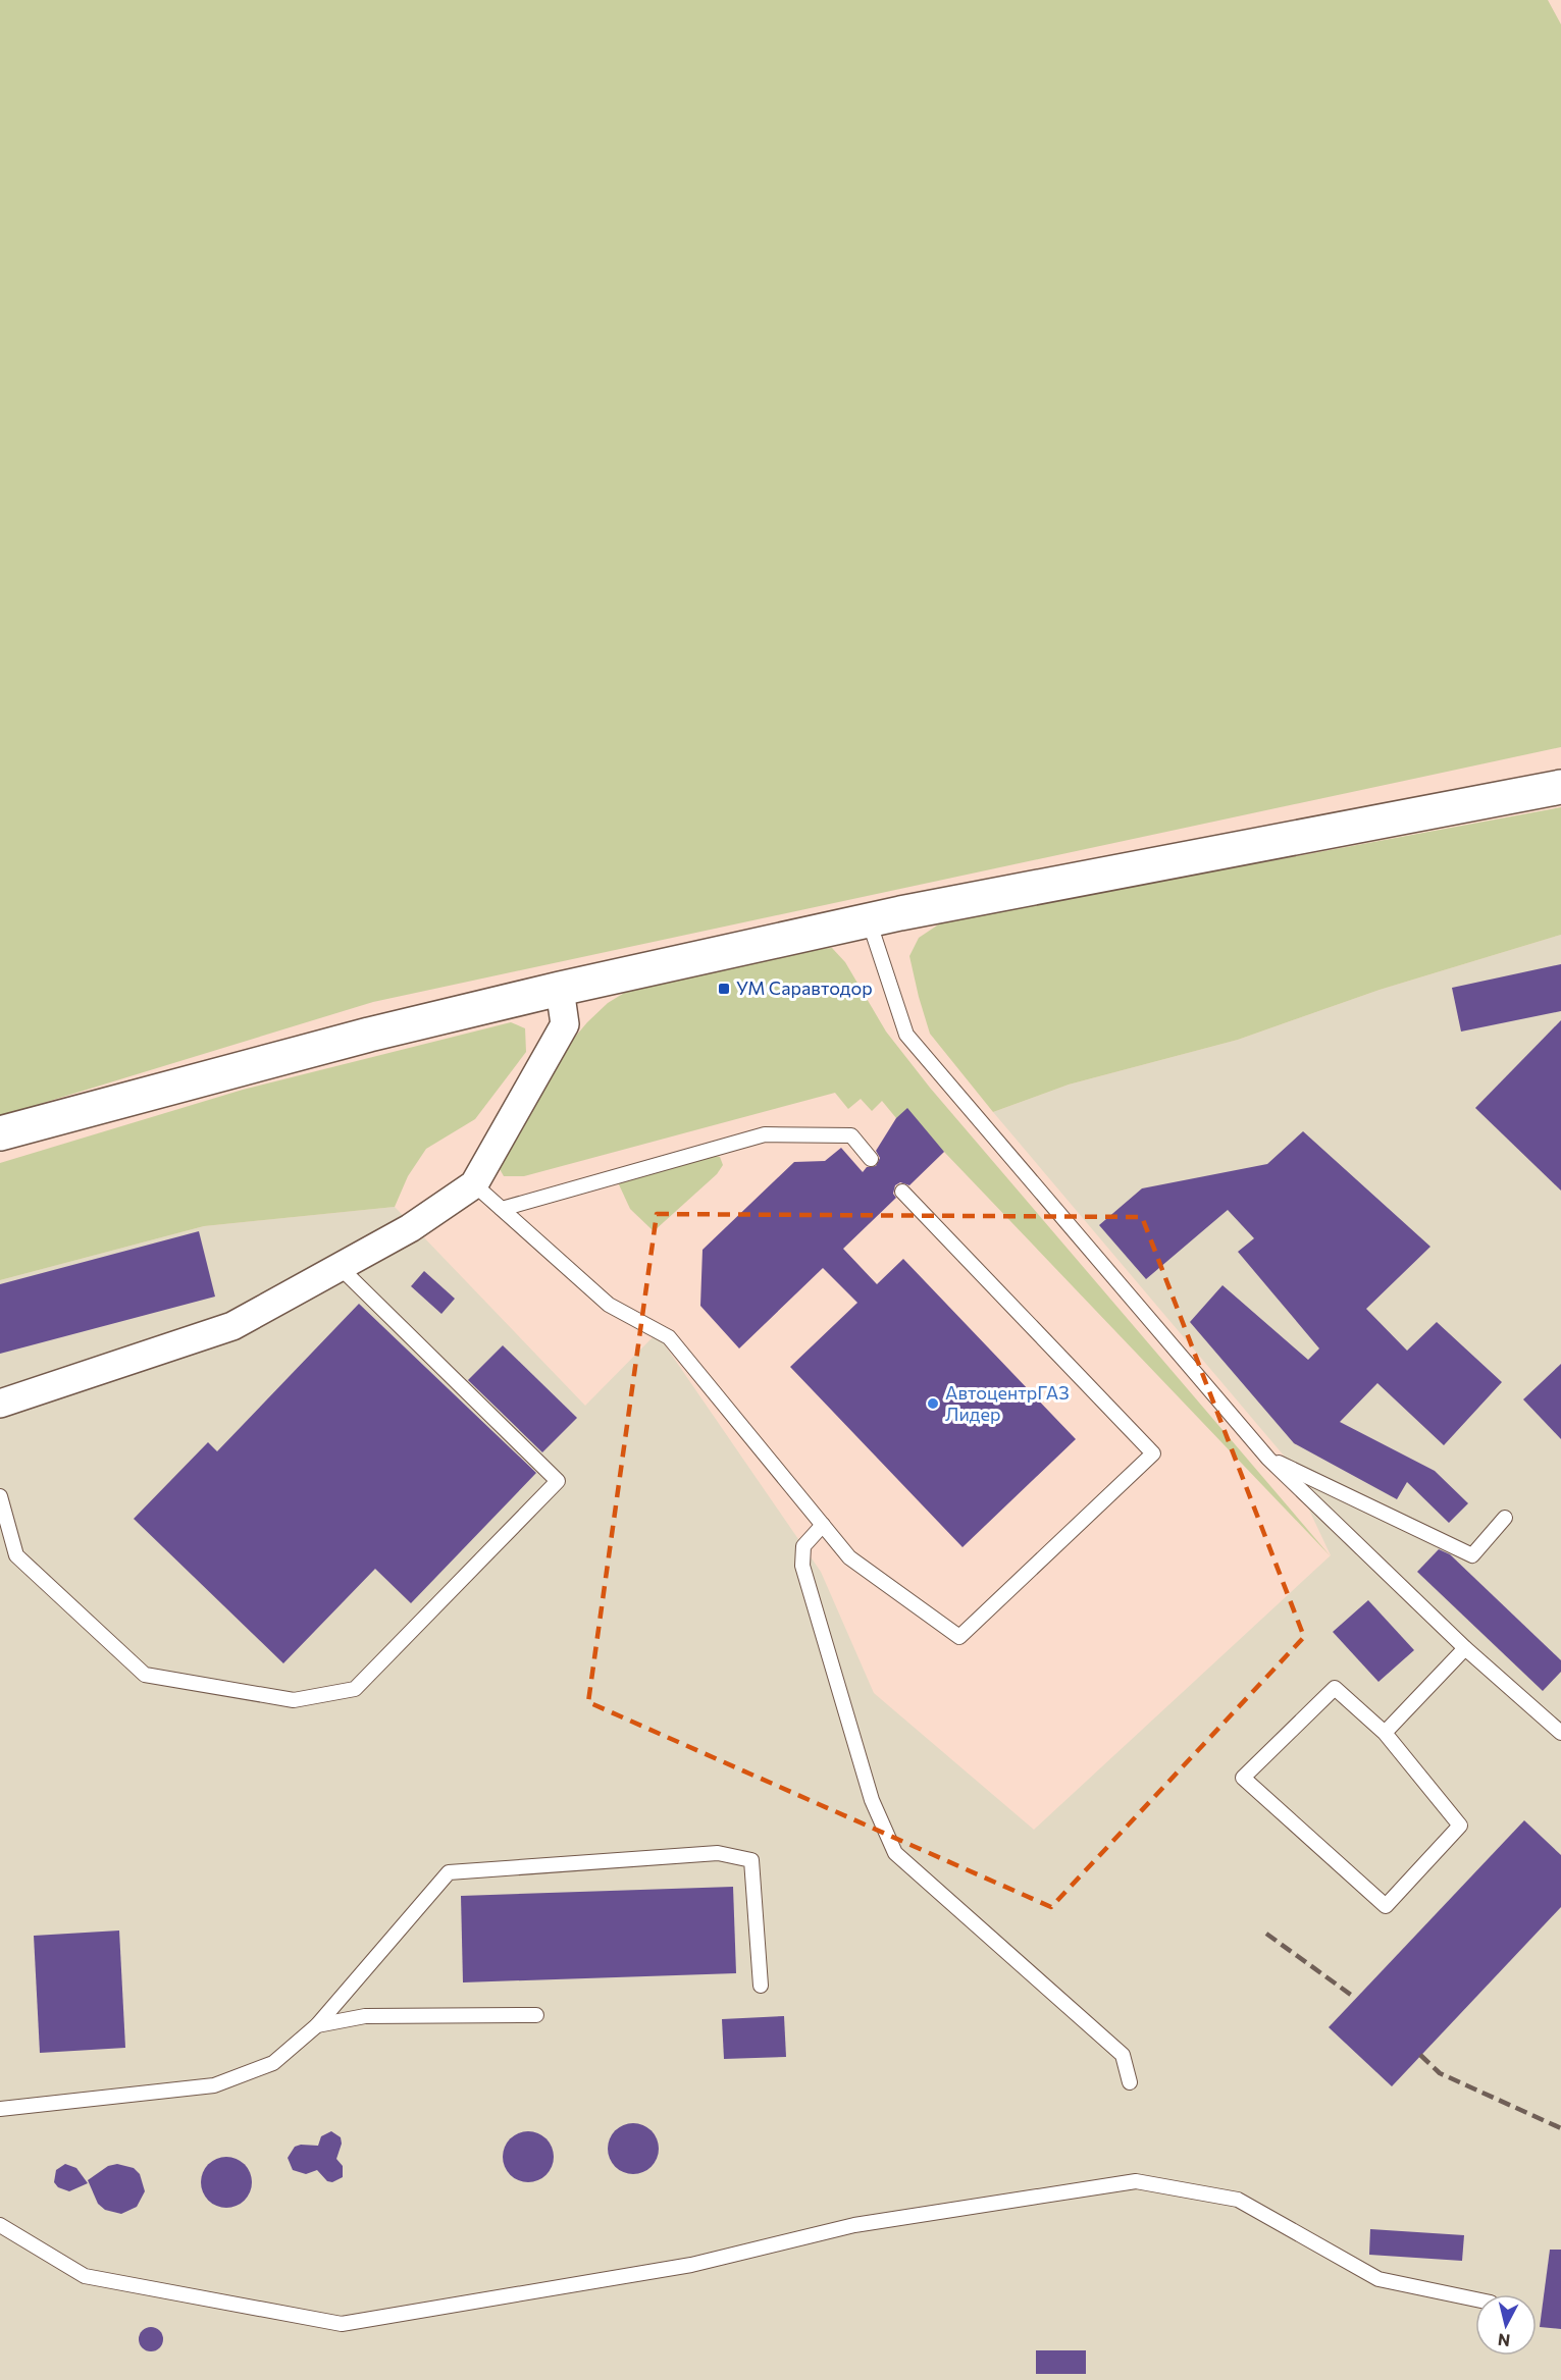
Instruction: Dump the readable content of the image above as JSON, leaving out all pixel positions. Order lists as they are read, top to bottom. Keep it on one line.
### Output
{"places":{"transit":["УМ Саравтодор"],"other":["АвтоцентрГАЗ Лидер"]},"north":"bottom"}
